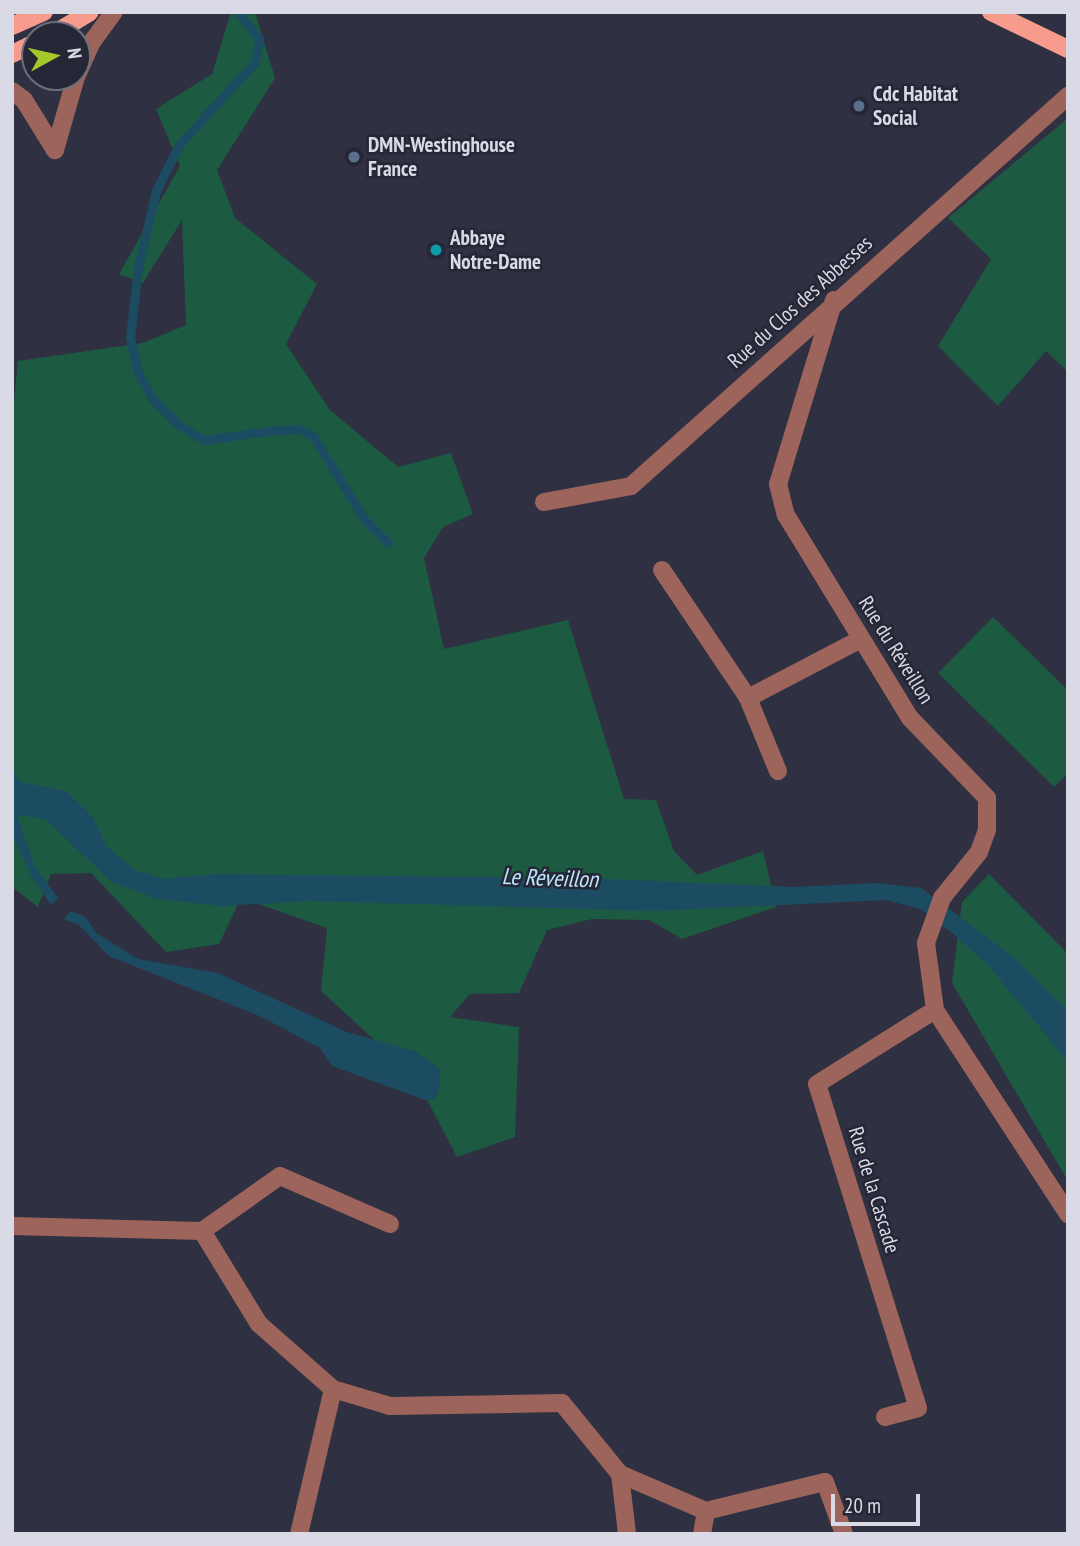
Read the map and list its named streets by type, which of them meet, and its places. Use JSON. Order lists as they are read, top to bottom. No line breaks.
{"streets":{"street":["Rue du Clos des Abbesses","Rue du Réveillon","Rue de la Cascade"]},"crossings":[["Rue du Clos des Abbesses","Rue du Réveillon"],["Rue du Réveillon","Rue de la Cascade"]],"water":["Le Réveillon"],"places":["Cdc Habitat Social","DMN-Westinghouse France","Abbaye Notre-Dame"],"scale_bar":"20 m","north":"right"}
